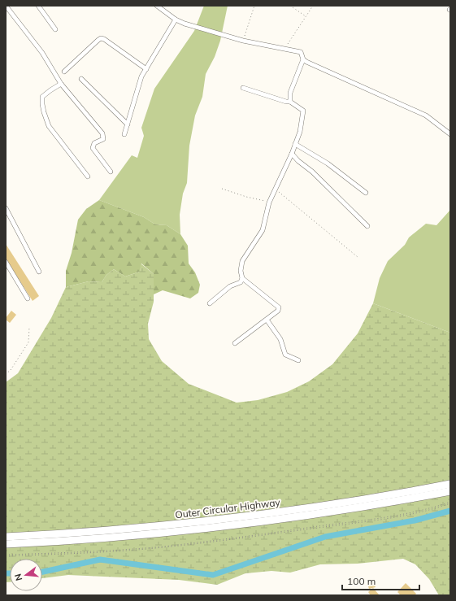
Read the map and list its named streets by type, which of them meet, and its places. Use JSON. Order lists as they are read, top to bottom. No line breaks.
{"streets":{"highway":["Outer Circular Highway"]},"scale_bar":"100 m","north":"left"}
